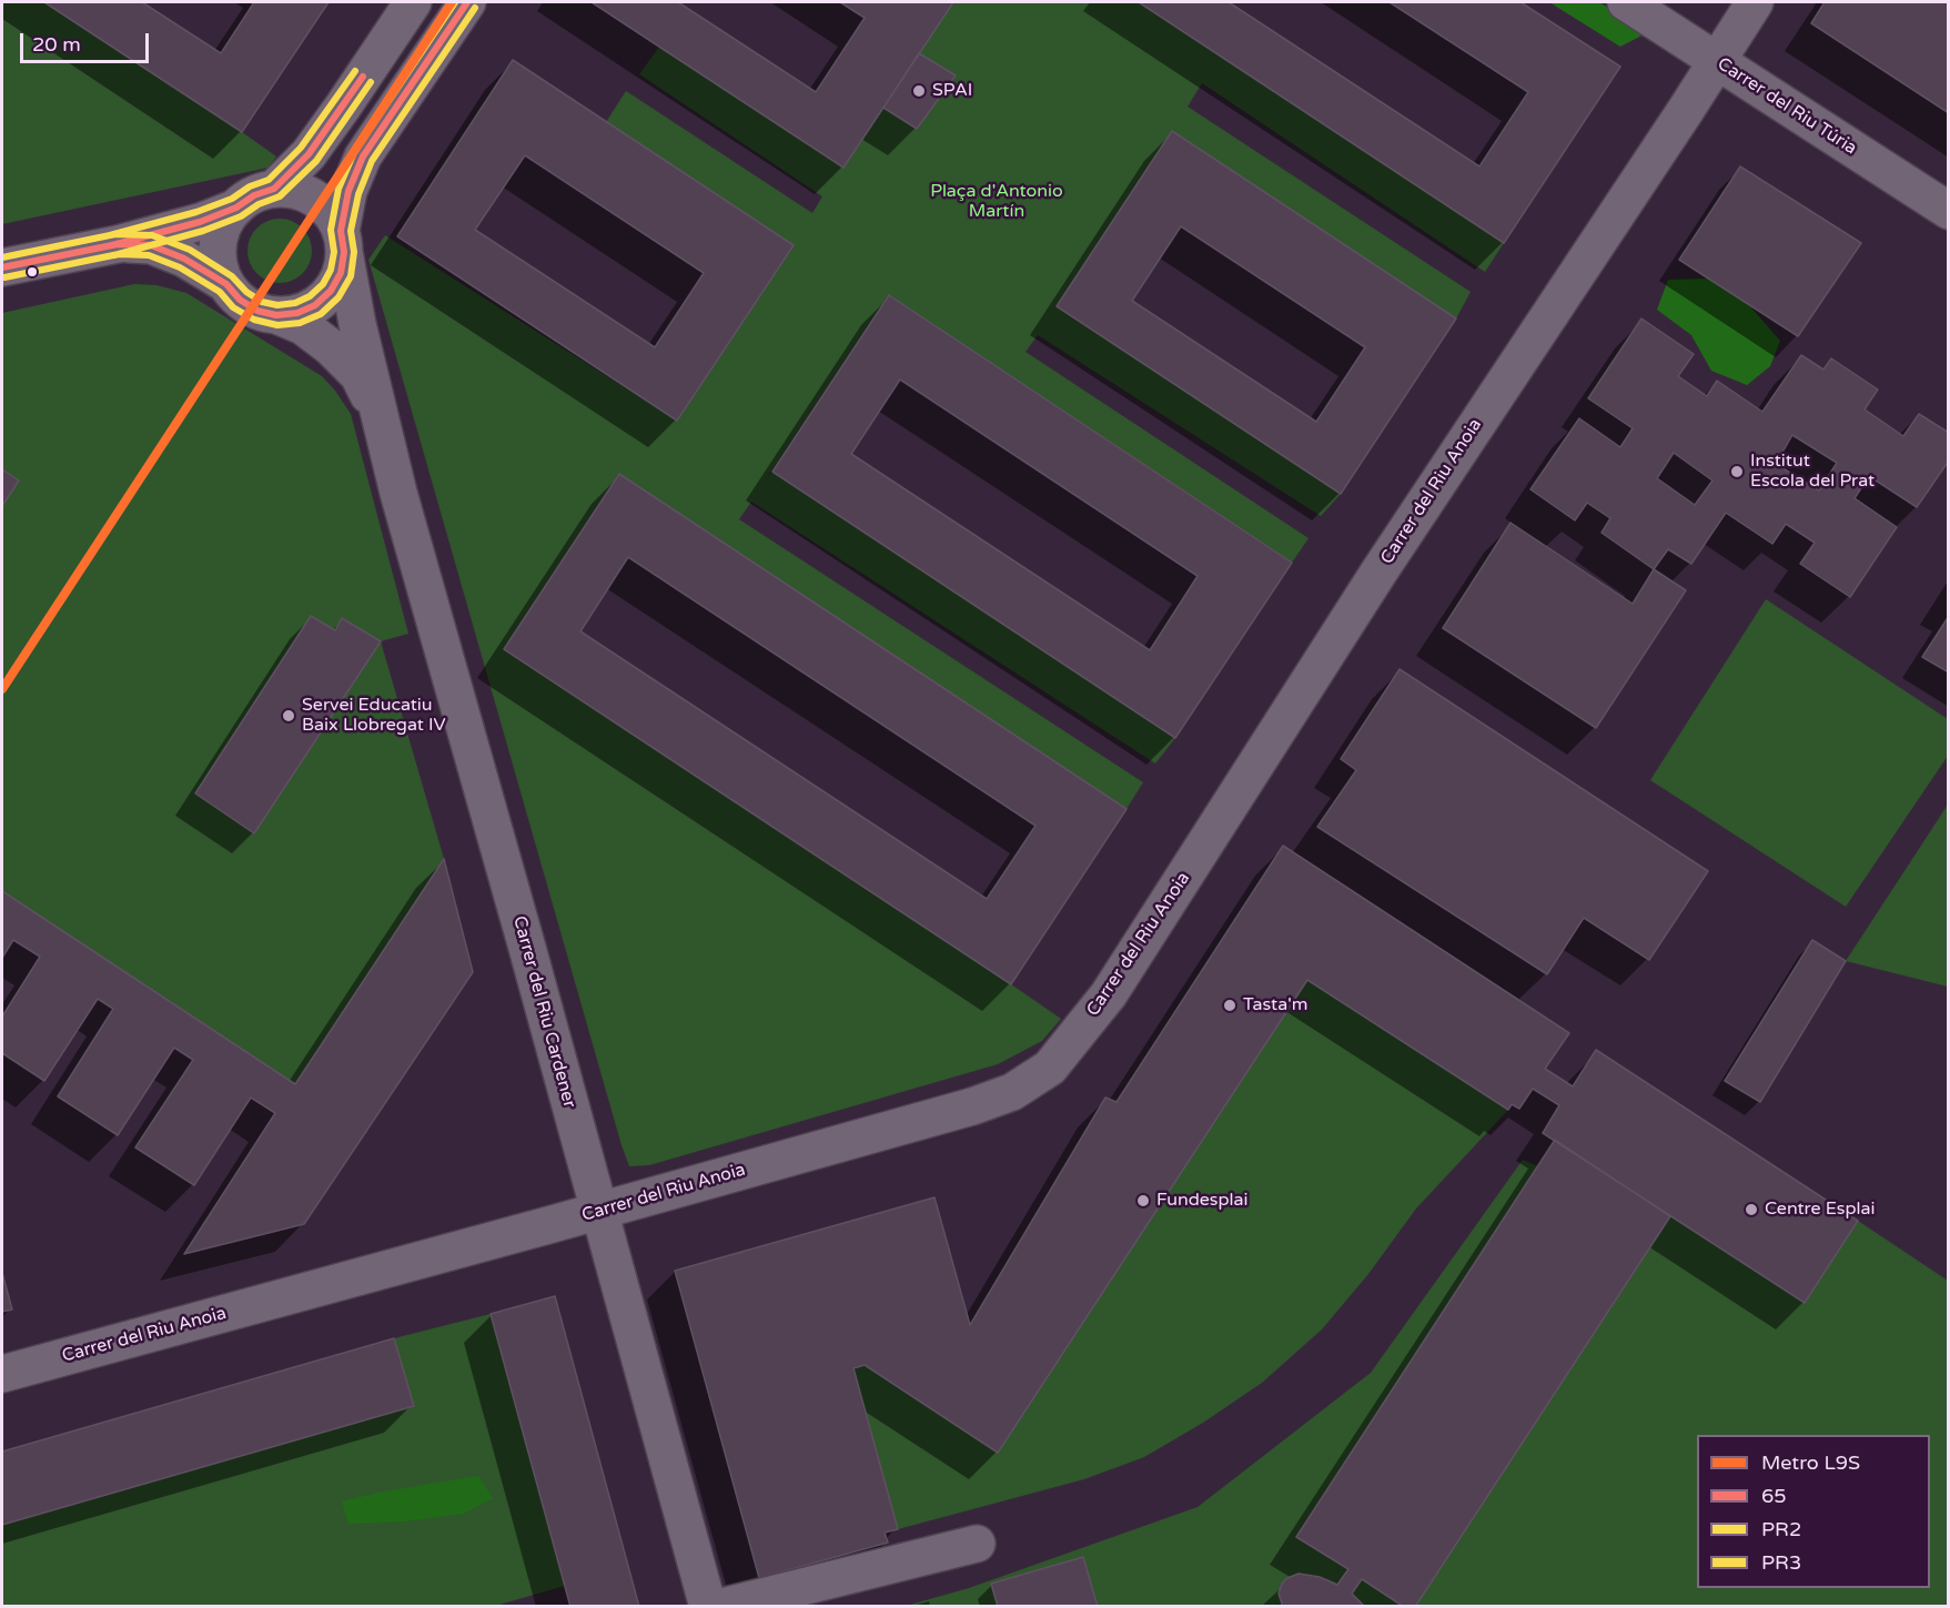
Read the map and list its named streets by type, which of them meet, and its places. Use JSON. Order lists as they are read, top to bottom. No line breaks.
{"streets":{"street":["Carrer del Riu Túria","Carrer del Riu Anoia","Carrer del Riu Cardener"]},"crossings":[["Carrer del Riu Túria","Carrer del Riu Anoia"],["Carrer del Riu Anoia","Carrer del Riu Cardener"]],"parks":["Plaça d'Antonio Martín"],"places":["SPAI","Institut Escola del Prat","Servei Educatiu Baix Llobregat IV","Tasta'm","Fundesplai","Centre Esplai"],"lines":["metro line L9S","transit line 65","transit line PR3","transit line PR2"],"legend":["Metro L9S","65","PR2","PR3"],"scale_bar":"20 m"}
